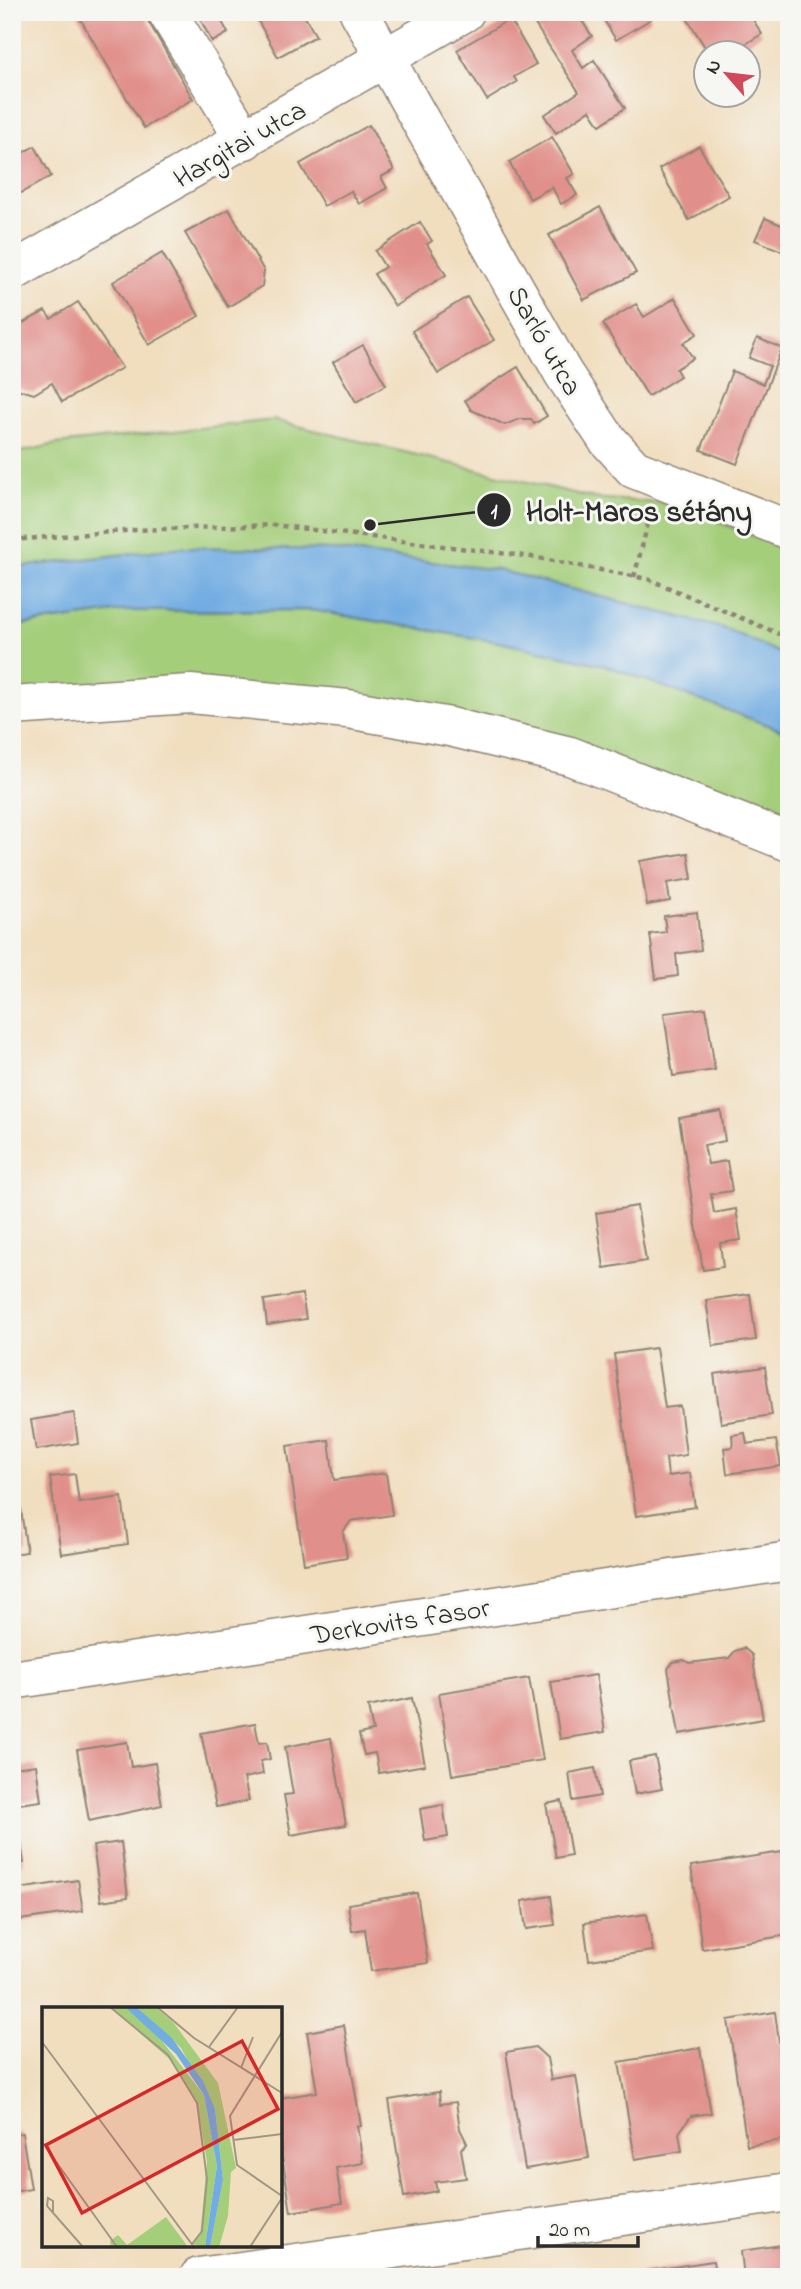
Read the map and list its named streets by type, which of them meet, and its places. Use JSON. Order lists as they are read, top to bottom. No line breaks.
{"streets":{"street":["Hargitai utca","Sarló utca","Derkovits fasor"]},"crossings":[["Hargitai utca","Sarló utca"]],"places":["Holt-Maros sétány"],"scale_bar":"20 m","north":"top left"}
